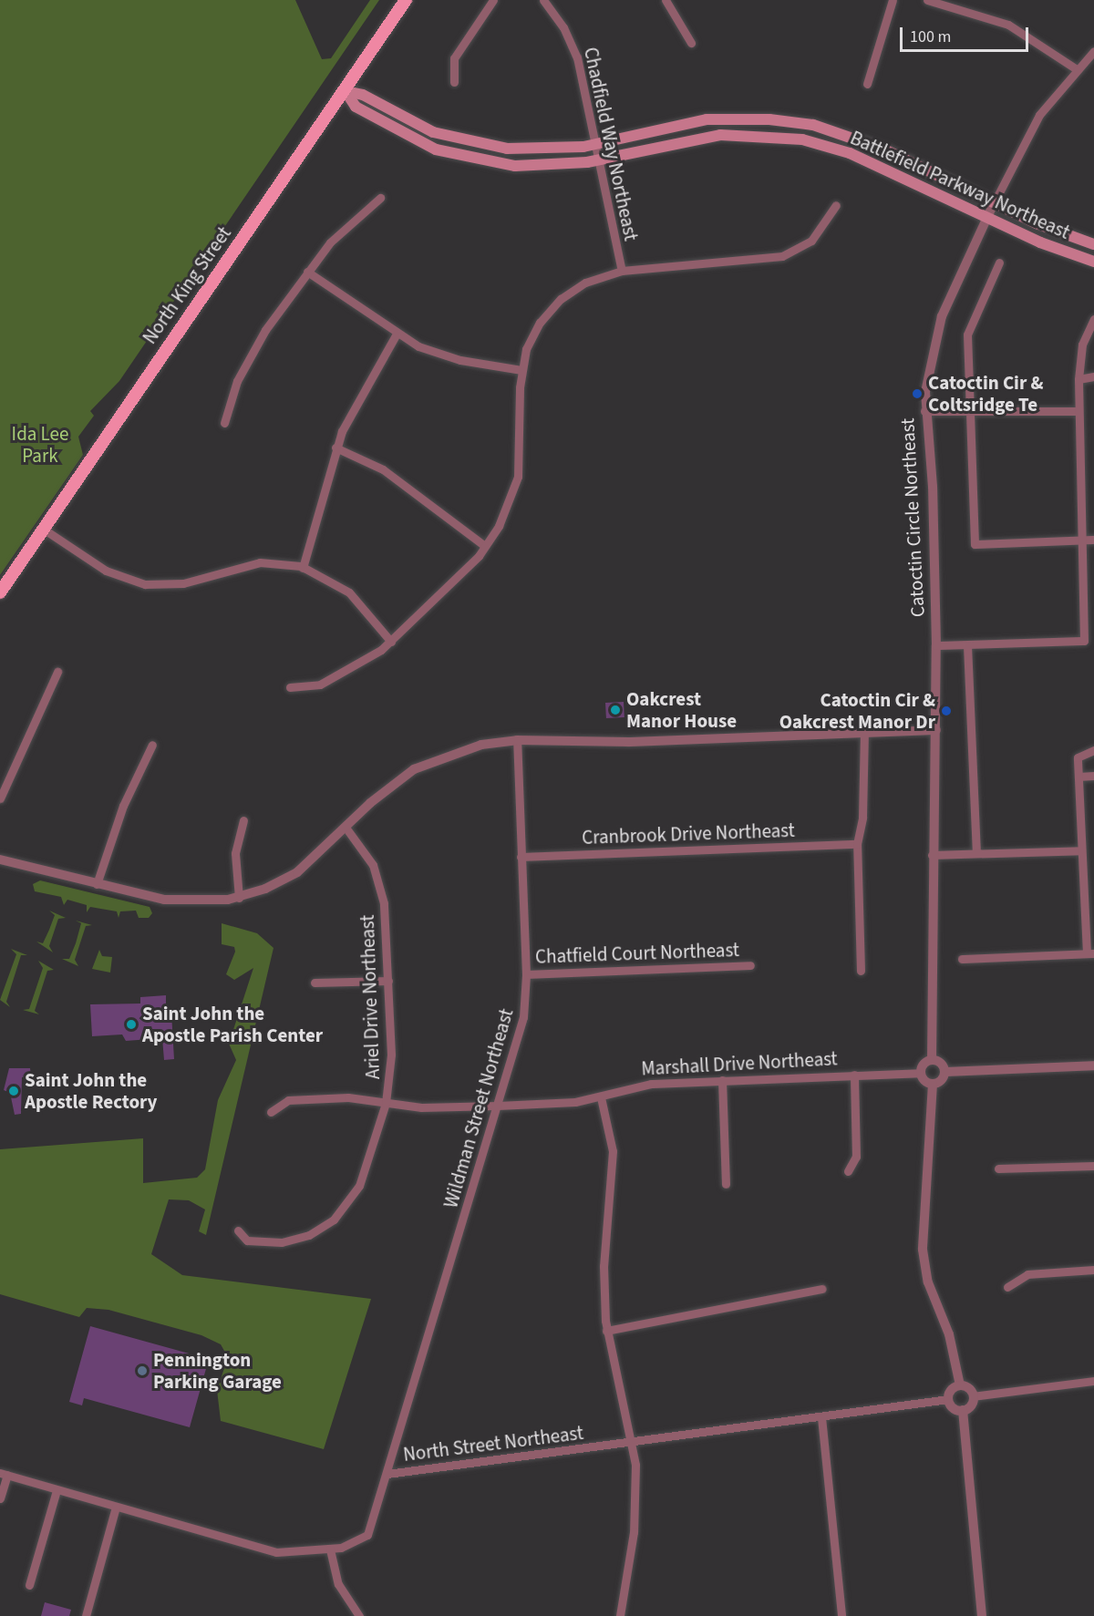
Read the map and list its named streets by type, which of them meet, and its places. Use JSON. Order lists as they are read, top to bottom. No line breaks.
{"streets":{"main road":["Battlefield Parkway Northeast","North King Street"],"street":["Chadfield Way Northeast","Catoctin Circle Northeast","Cranbrook Drive Northeast","Chatfield Court Northeast","Ariel Drive Northeast","Marshall Drive Northeast","Wildman Street Northeast","North Street Northeast"]},"crossings":[["Chadfield Way Northeast","Battlefield Parkway Northeast"],["Battlefield Parkway Northeast","North King Street"],["Battlefield Parkway Northeast","Catoctin Circle Northeast"],["Catoctin Circle Northeast","Marshall Drive Northeast"],["Cranbrook Drive Northeast","Wildman Street Northeast"],["Chatfield Court Northeast","Wildman Street Northeast"],["Ariel Drive Northeast","Marshall Drive Northeast"],["Marshall Drive Northeast","Wildman Street Northeast"],["Wildman Street Northeast","North Street Northeast"]],"parks":["Ida Lee Park"],"places":["Catoctin Cir & Coltsridge Te","Oakcrest Manor House","Catoctin Cir & Oakcrest Manor Dr","Saint John the Apostle Parish Center","Saint John the Apostle Rectory","Pennington Parking Garage"],"scale_bar":"100 m"}
